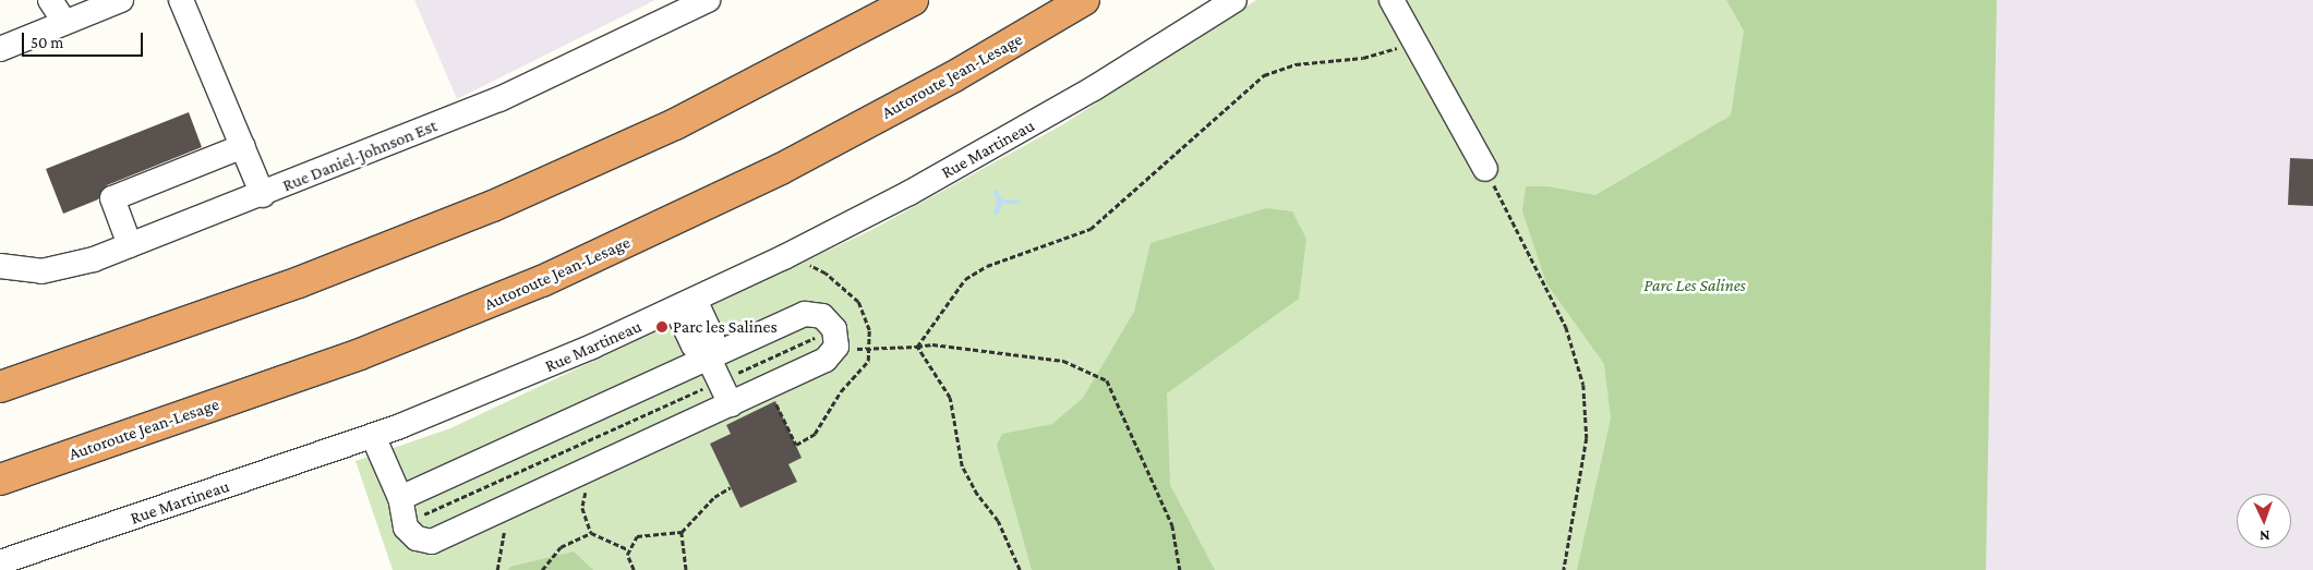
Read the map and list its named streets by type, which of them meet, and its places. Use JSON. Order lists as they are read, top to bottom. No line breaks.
{"streets":{"highway":["Autoroute Jean-Lesage"],"street":["Rue Martineau","Rue Daniel-Johnson Est"]},"parks":["Parc Les Salines"],"places":["Parc les Salines"],"scale_bar":"50 m","north":"bottom"}
